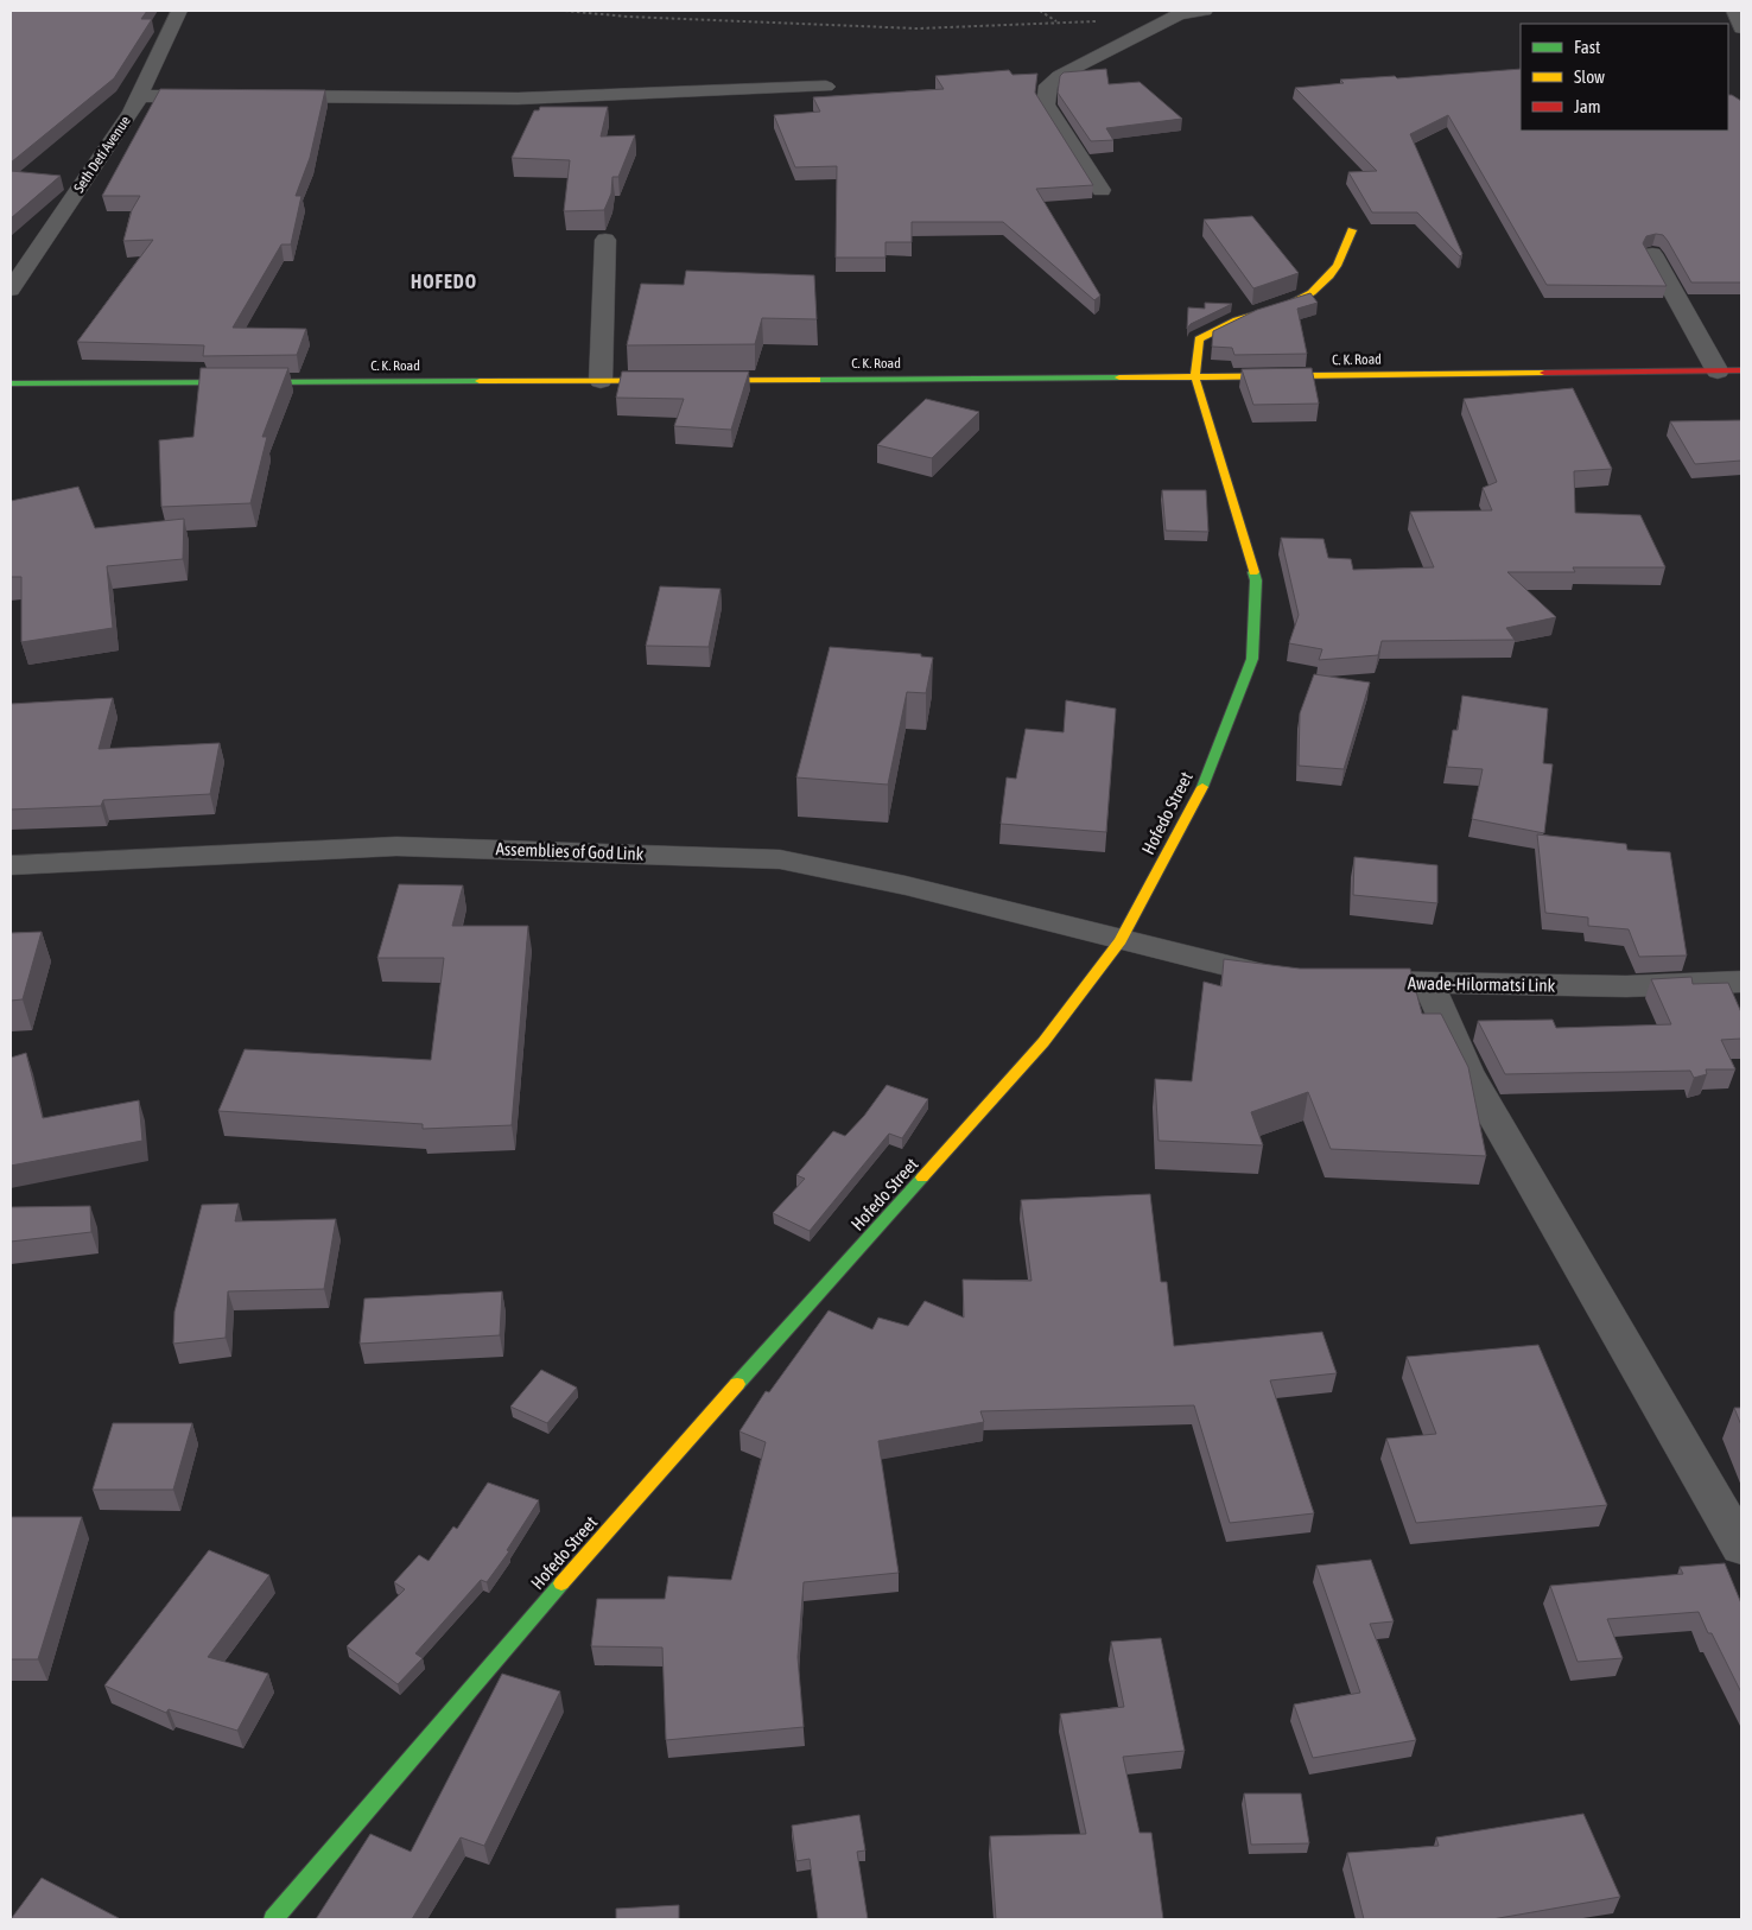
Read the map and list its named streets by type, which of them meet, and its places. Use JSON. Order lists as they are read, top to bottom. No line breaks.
{"streets":{"street":["Seth Deti Avenue","C. K. Road","Hofedo Street","Assemblies of God Link","Awade-Hilormatsi Link"]},"crossings":[["C. K. Road","Hofedo Street"],["Hofedo Street","Assemblies of God Link"]],"districts":["HOFEDO"],"legend":["Fast","Slow","Jam"]}
